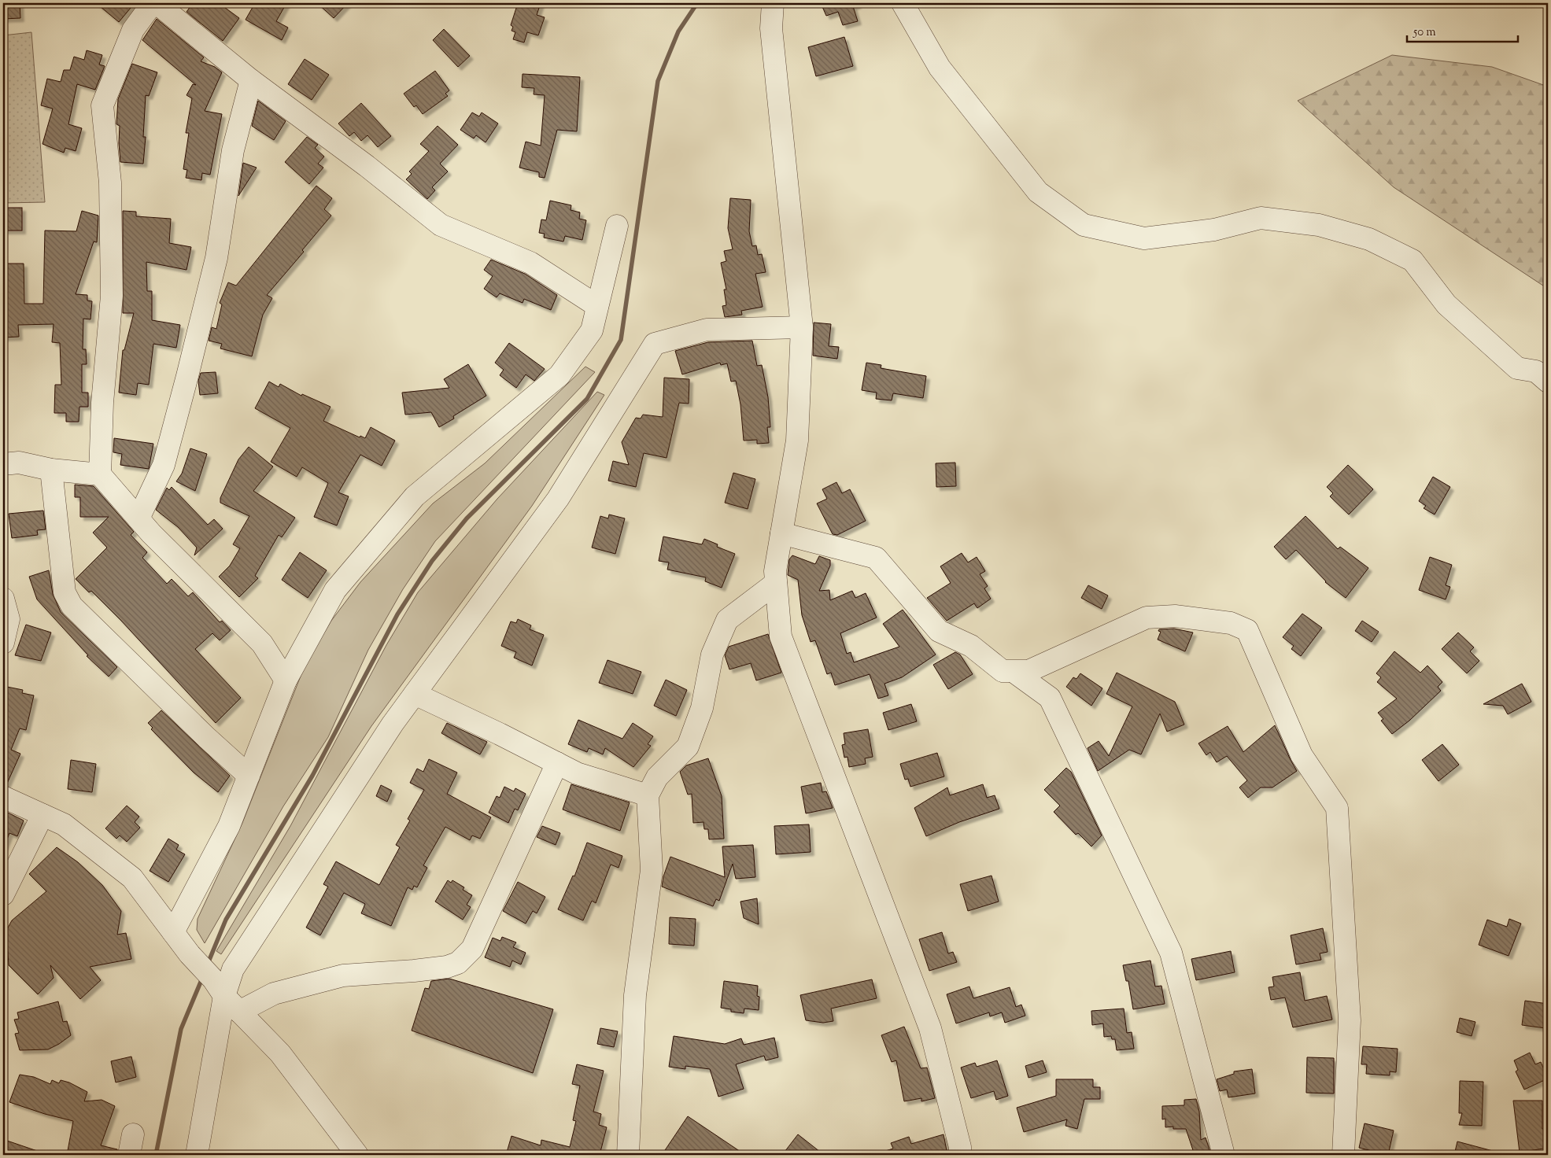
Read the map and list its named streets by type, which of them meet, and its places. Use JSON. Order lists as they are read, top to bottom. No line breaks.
{"scale_bar":"50 m"}
